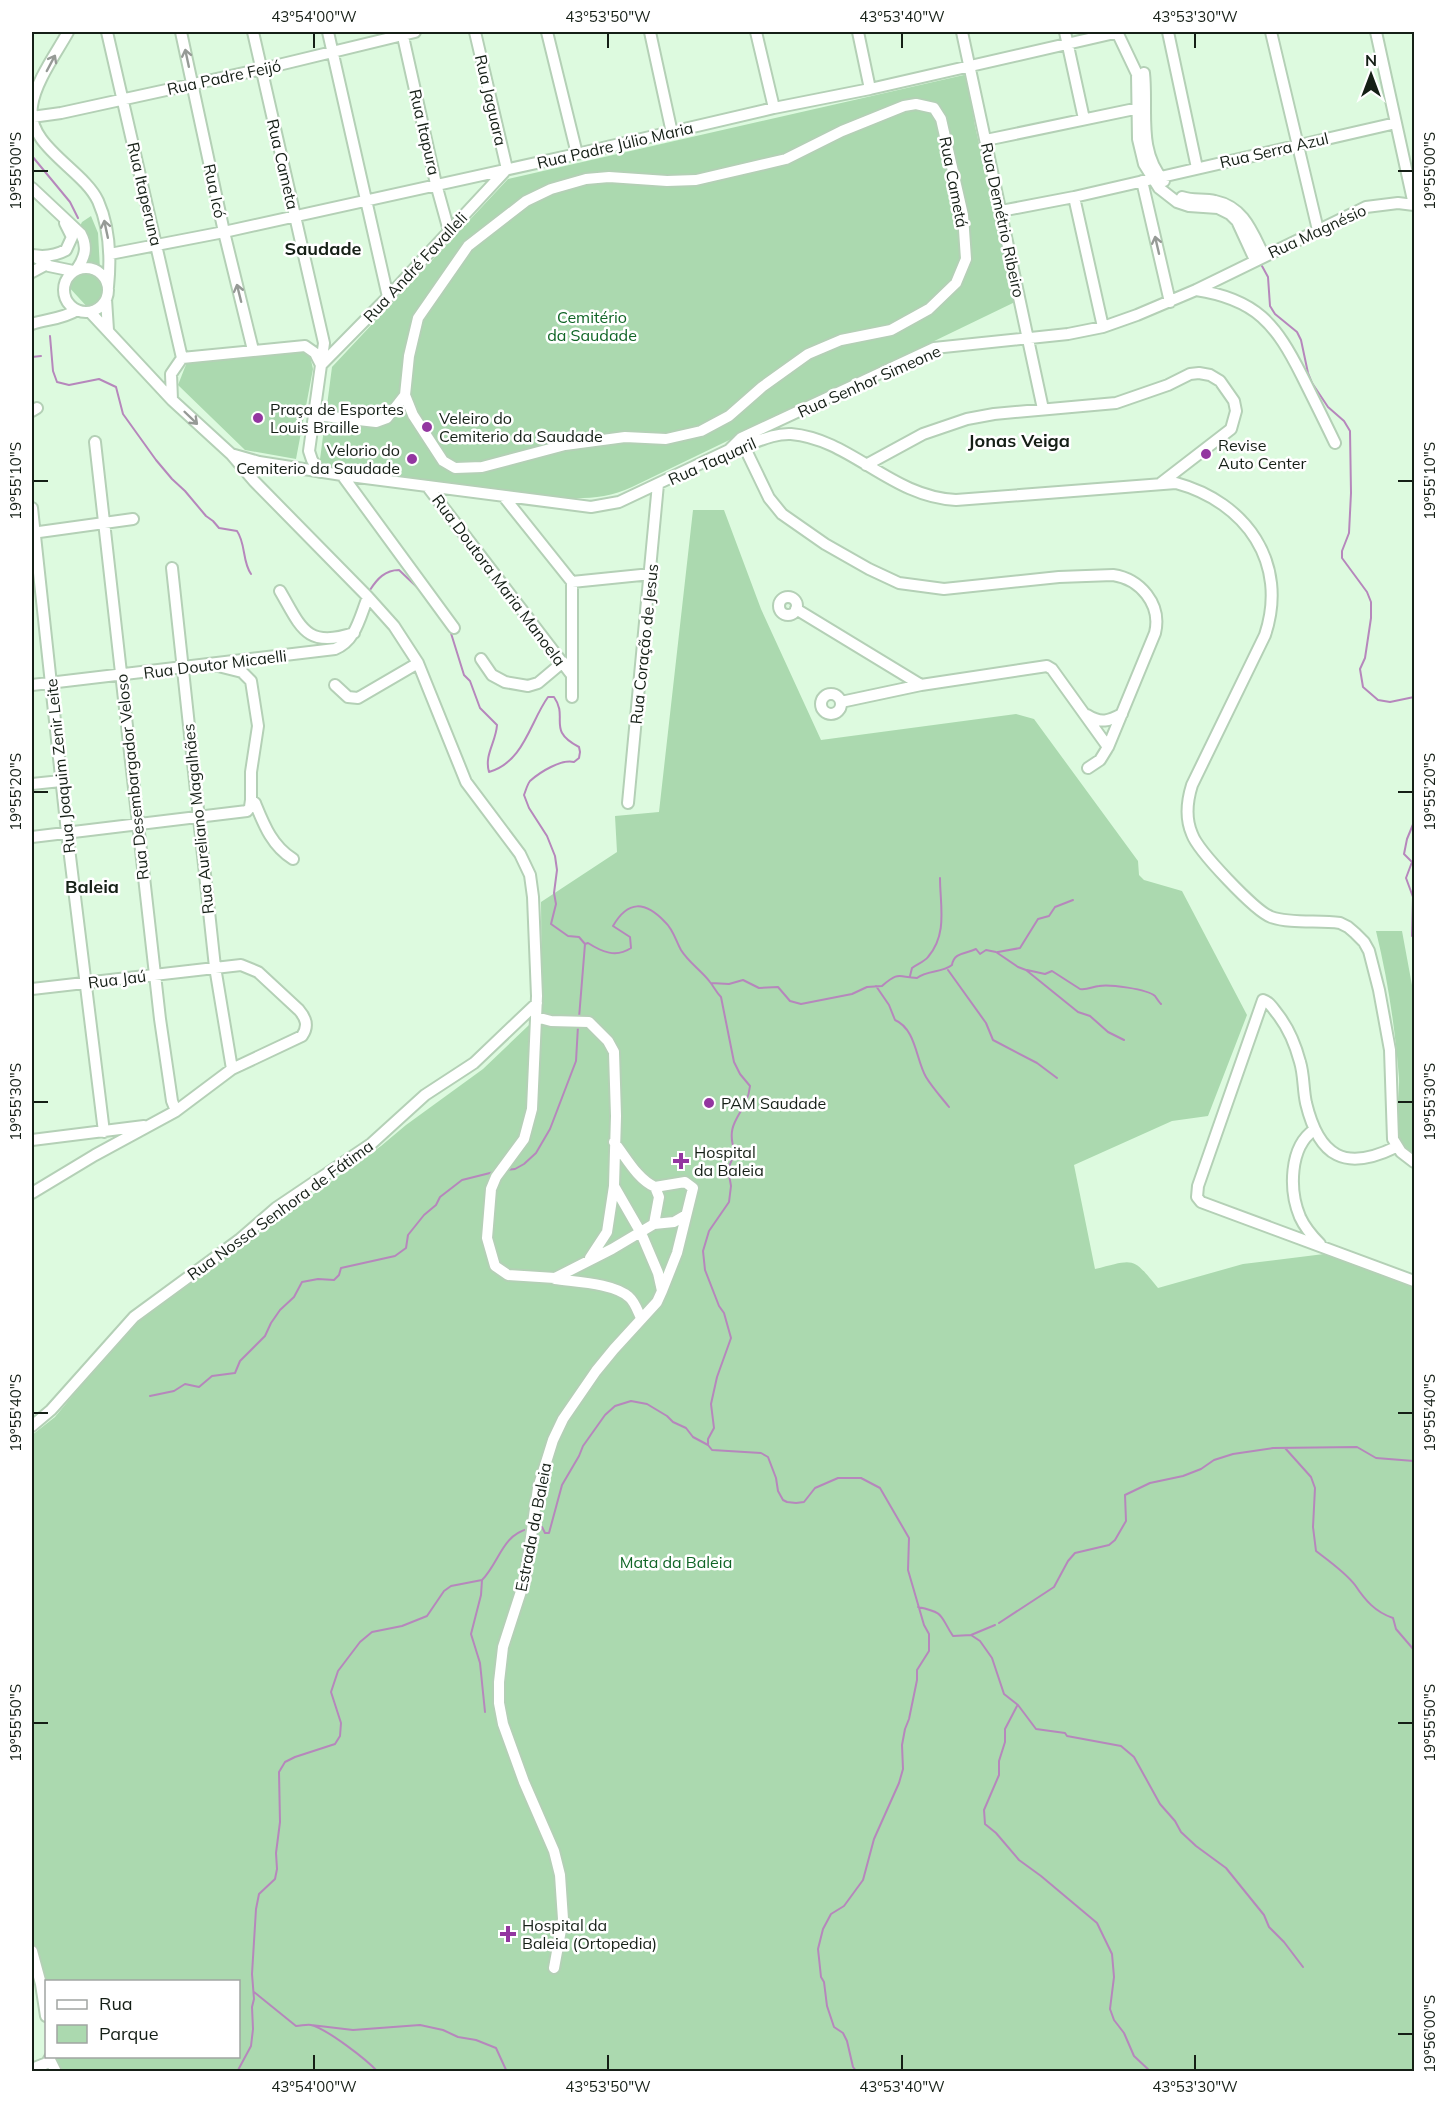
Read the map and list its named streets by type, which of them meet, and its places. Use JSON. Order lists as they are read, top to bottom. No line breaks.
{"streets":{"street":["Rua Padre Feijó","Rua Jaguara","Rua Itapura","Rua Padre Júlio Maria","Rua Serra Azul","Rua Cameta","Rua Cametá","Rua Icó","Rua Itaperuna","Rua Demétrio Ribeiro","Rua Magnésio","Rua André Favalleli","Rua Senhor Simeone","Rua Taquaril","Rua Doutora Maria Manoela","Rua Coração de Jesus","Rua Doutor Micaelli","Rua Joaquim Zenir Leite","Rua Desembargador Veloso","Rua Aureliano Magalhães","Rua Jaú","Rua Nossa Senhora de Fátima","Estrada da Baleia"]},"crossings":[["Rua Padre Feijó","Rua Itapura"],["Rua Padre Feijó","Rua Cameta"],["Rua Padre Feijó","Rua Icó"],["Rua Padre Feijó","Rua Itaperuna"],["Rua Jaguara","Rua Padre Júlio Maria"],["Rua Jaguara","Rua André Favalleli"],["Rua Itapura","Rua Padre Júlio Maria"],["Rua Itapura","Rua André Favalleli"],["Rua Padre Júlio Maria","Rua Cameta"],["Rua Padre Júlio Maria","Rua Icó"],["Rua Padre Júlio Maria","Rua Itaperuna"],["Rua Padre Júlio Maria","Rua Demétrio Ribeiro"],["Rua Padre Júlio Maria","Rua André Favalleli"],["Rua Serra Azul","Rua Demétrio Ribeiro"],["Rua Cameta","Rua André Favalleli"],["Rua Demétrio Ribeiro","Rua Senhor Simeone"],["Rua Magnésio","Rua Senhor Simeone"],["Rua Senhor Simeone","Rua Taquaril"],["Rua Taquaril","Rua Doutora Maria Manoela"],["Rua Taquaril","Rua Coração de Jesus"],["Rua Doutor Micaelli","Rua Joaquim Zenir Leite"],["Rua Doutor Micaelli","Rua Desembargador Veloso"],["Rua Doutor Micaelli","Rua Aureliano Magalhães"],["Rua Joaquim Zenir Leite","Rua Jaú"],["Rua Desembargador Veloso","Rua Jaú"],["Rua Aureliano Magalhães","Rua Jaú"]],"one_way":["Rua Icó"],"districts":["Saudade","Jonas Veiga","Baleia"],"parks":["Cemitério da Saudade","Mata da Baleia"],"places":{"other":["Praça de Esportes Louis Braille","Veleiro do Cemiterio da Saudade","Revise Auto Center","Velorio do Cemiterio da Saudade","PAM Saudade"],"health":["Hospital da Baleia","Hospital da Baleia (Ortopedia)"]},"legend":["Rua","Parque"],"north":"top","coordinates":["43°54'00\"W","43°53'50\"W","43°53'40\"W","43°53'30\"W","19°55'00\"S","19°55'10\"S","19°55'20\"S","19°55'30\"S","19°55'40\"S","19°55'50\"S","19°56'00\"S"]}
